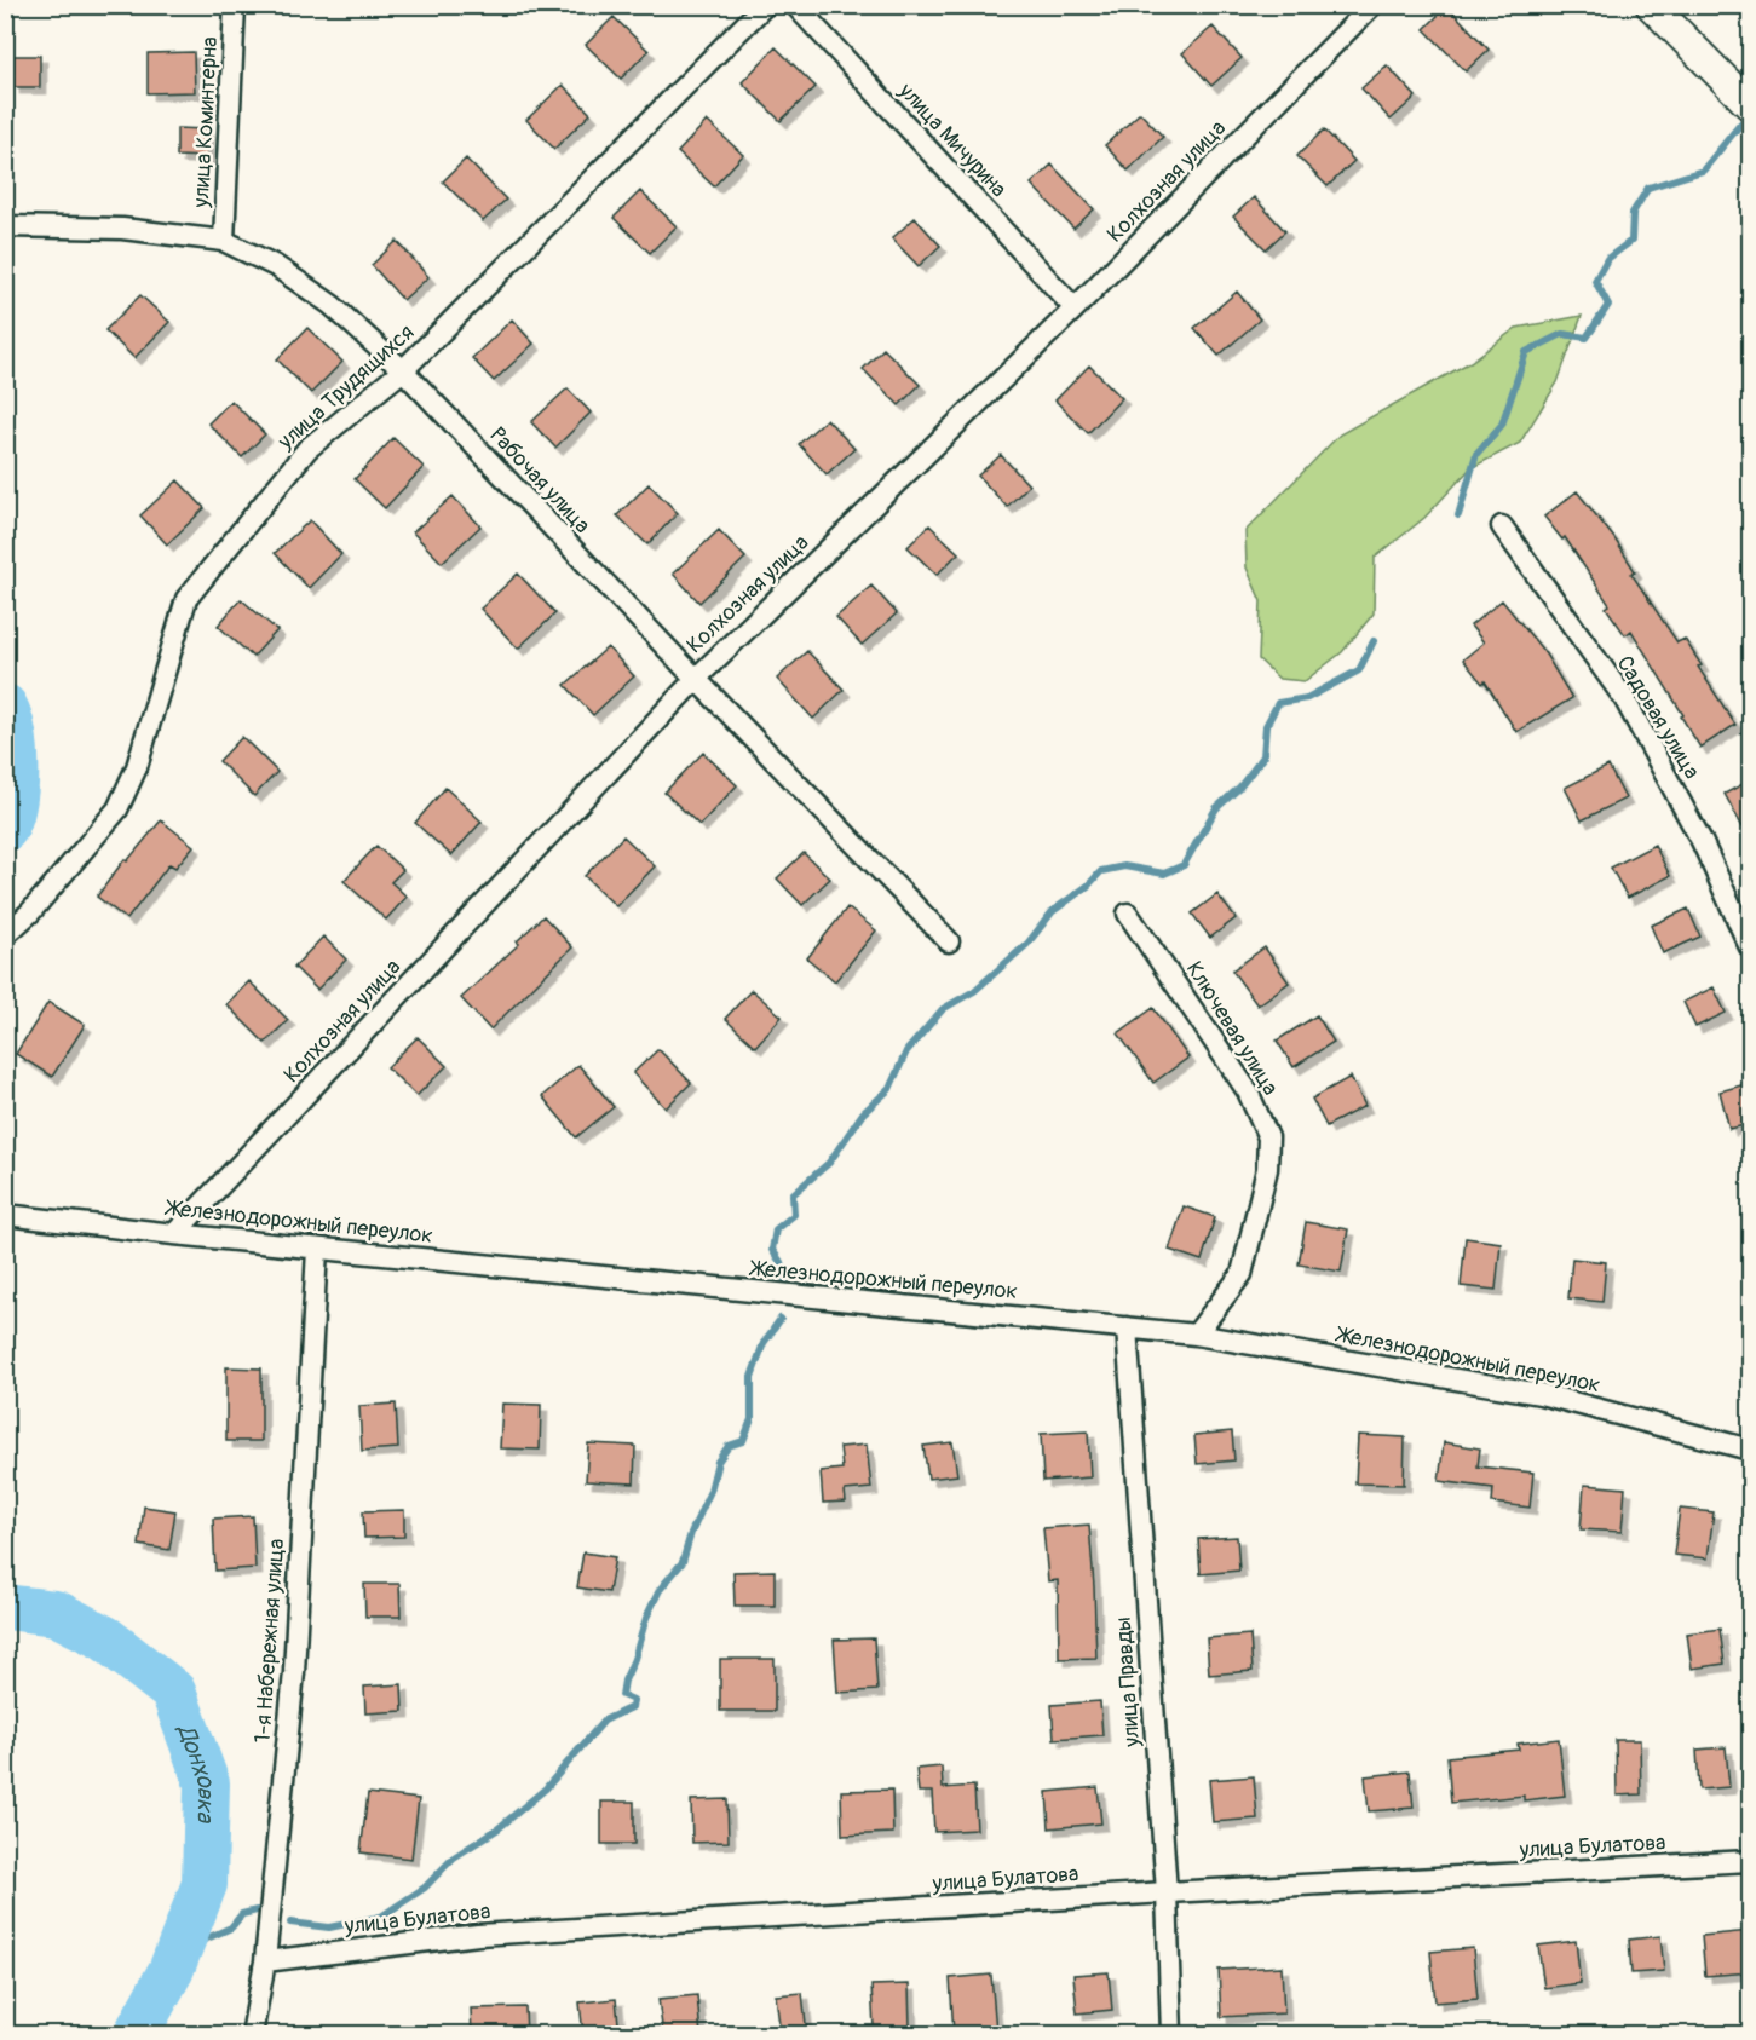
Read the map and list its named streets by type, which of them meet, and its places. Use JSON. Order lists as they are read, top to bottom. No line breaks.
{"streets":{"street":["улица Коминтерна","улица Мичурина","Колхозная улица","улица Трудящихся","Рабочая улица","Садовая улица","Ключевая улица","Железнодорожный переулок","1-я Набережная улица","улица Правды","улица Булатова"]},"crossings":[["улица Коминтерна","Рабочая улица"],["улица Мичурина","Колхозная улица"],["Колхозная улица","Рабочая улица"],["Колхозная улица","Железнодорожный переулок"],["улица Трудящихся","Рабочая улица"],["Ключевая улица","Железнодорожный переулок"],["Железнодорожный переулок","1-я Набережная улица"],["Железнодорожный переулок","улица Правды"],["1-я Набережная улица","улица Булатова"],["улица Правды","улица Булатова"]],"water":["Донховка"]}
